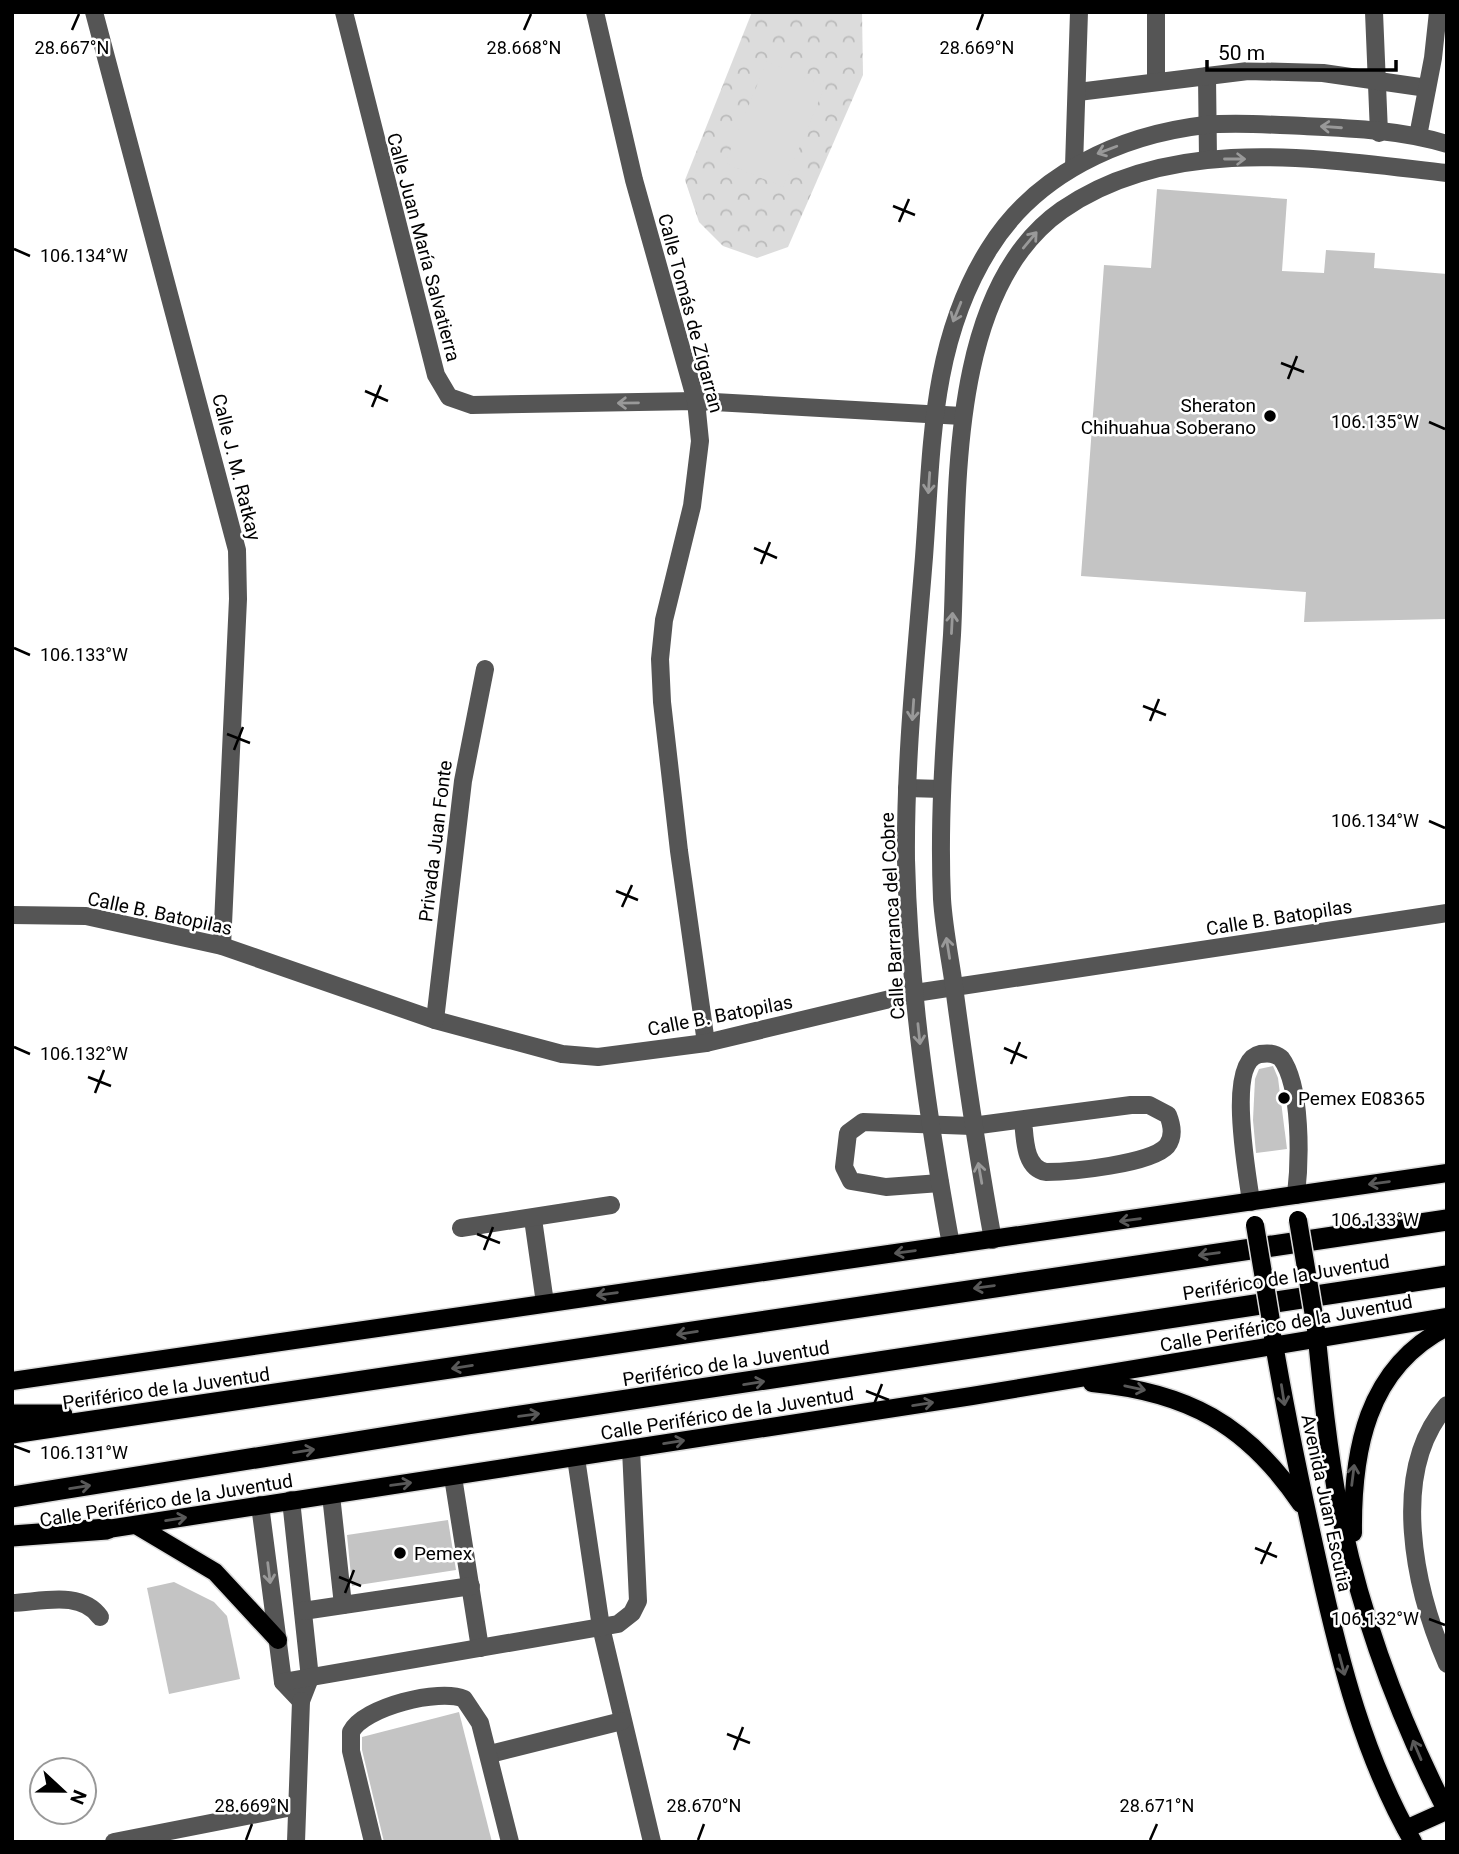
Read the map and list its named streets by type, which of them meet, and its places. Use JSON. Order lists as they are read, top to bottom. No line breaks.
{"streets":{"highway":["Periférico de la Juventud"],"main road":["Calle Periférico de la Juventud","Avenida Juan Escutia"],"street":["Calle Juan María Salvatierra","Calle Tomás de Zigarran","Calle J. M. Ratkay","Privada Juan Fonte","Calle B. Batopilas","Calle Barranca del Cobre"]},"crossings":[["Calle Juan María Salvatierra","Calle Tomás de Zigarran"],["Calle Juan María Salvatierra","Calle Barranca del Cobre"],["Calle Tomás de Zigarran","Calle B. Batopilas"],["Calle J. M. Ratkay","Calle B. Batopilas"],["Privada Juan Fonte","Calle B. Batopilas"],["Calle B. Batopilas","Calle Barranca del Cobre"],["Calle Periférico de la Juventud","Avenida Juan Escutia"]],"one_way":["Calle Juan María Salvatierra"],"places":["Sheraton Chihuahua Soberano","Pemex E08365","Pemex"],"scale_bar":"50 m","north":"right","coordinates":["28.667°N","28.668°N","28.669°N","106.134°W","106.135°W","106.133°W","106.132°W","106.131°W","28.670°N","28.671°N"]}
